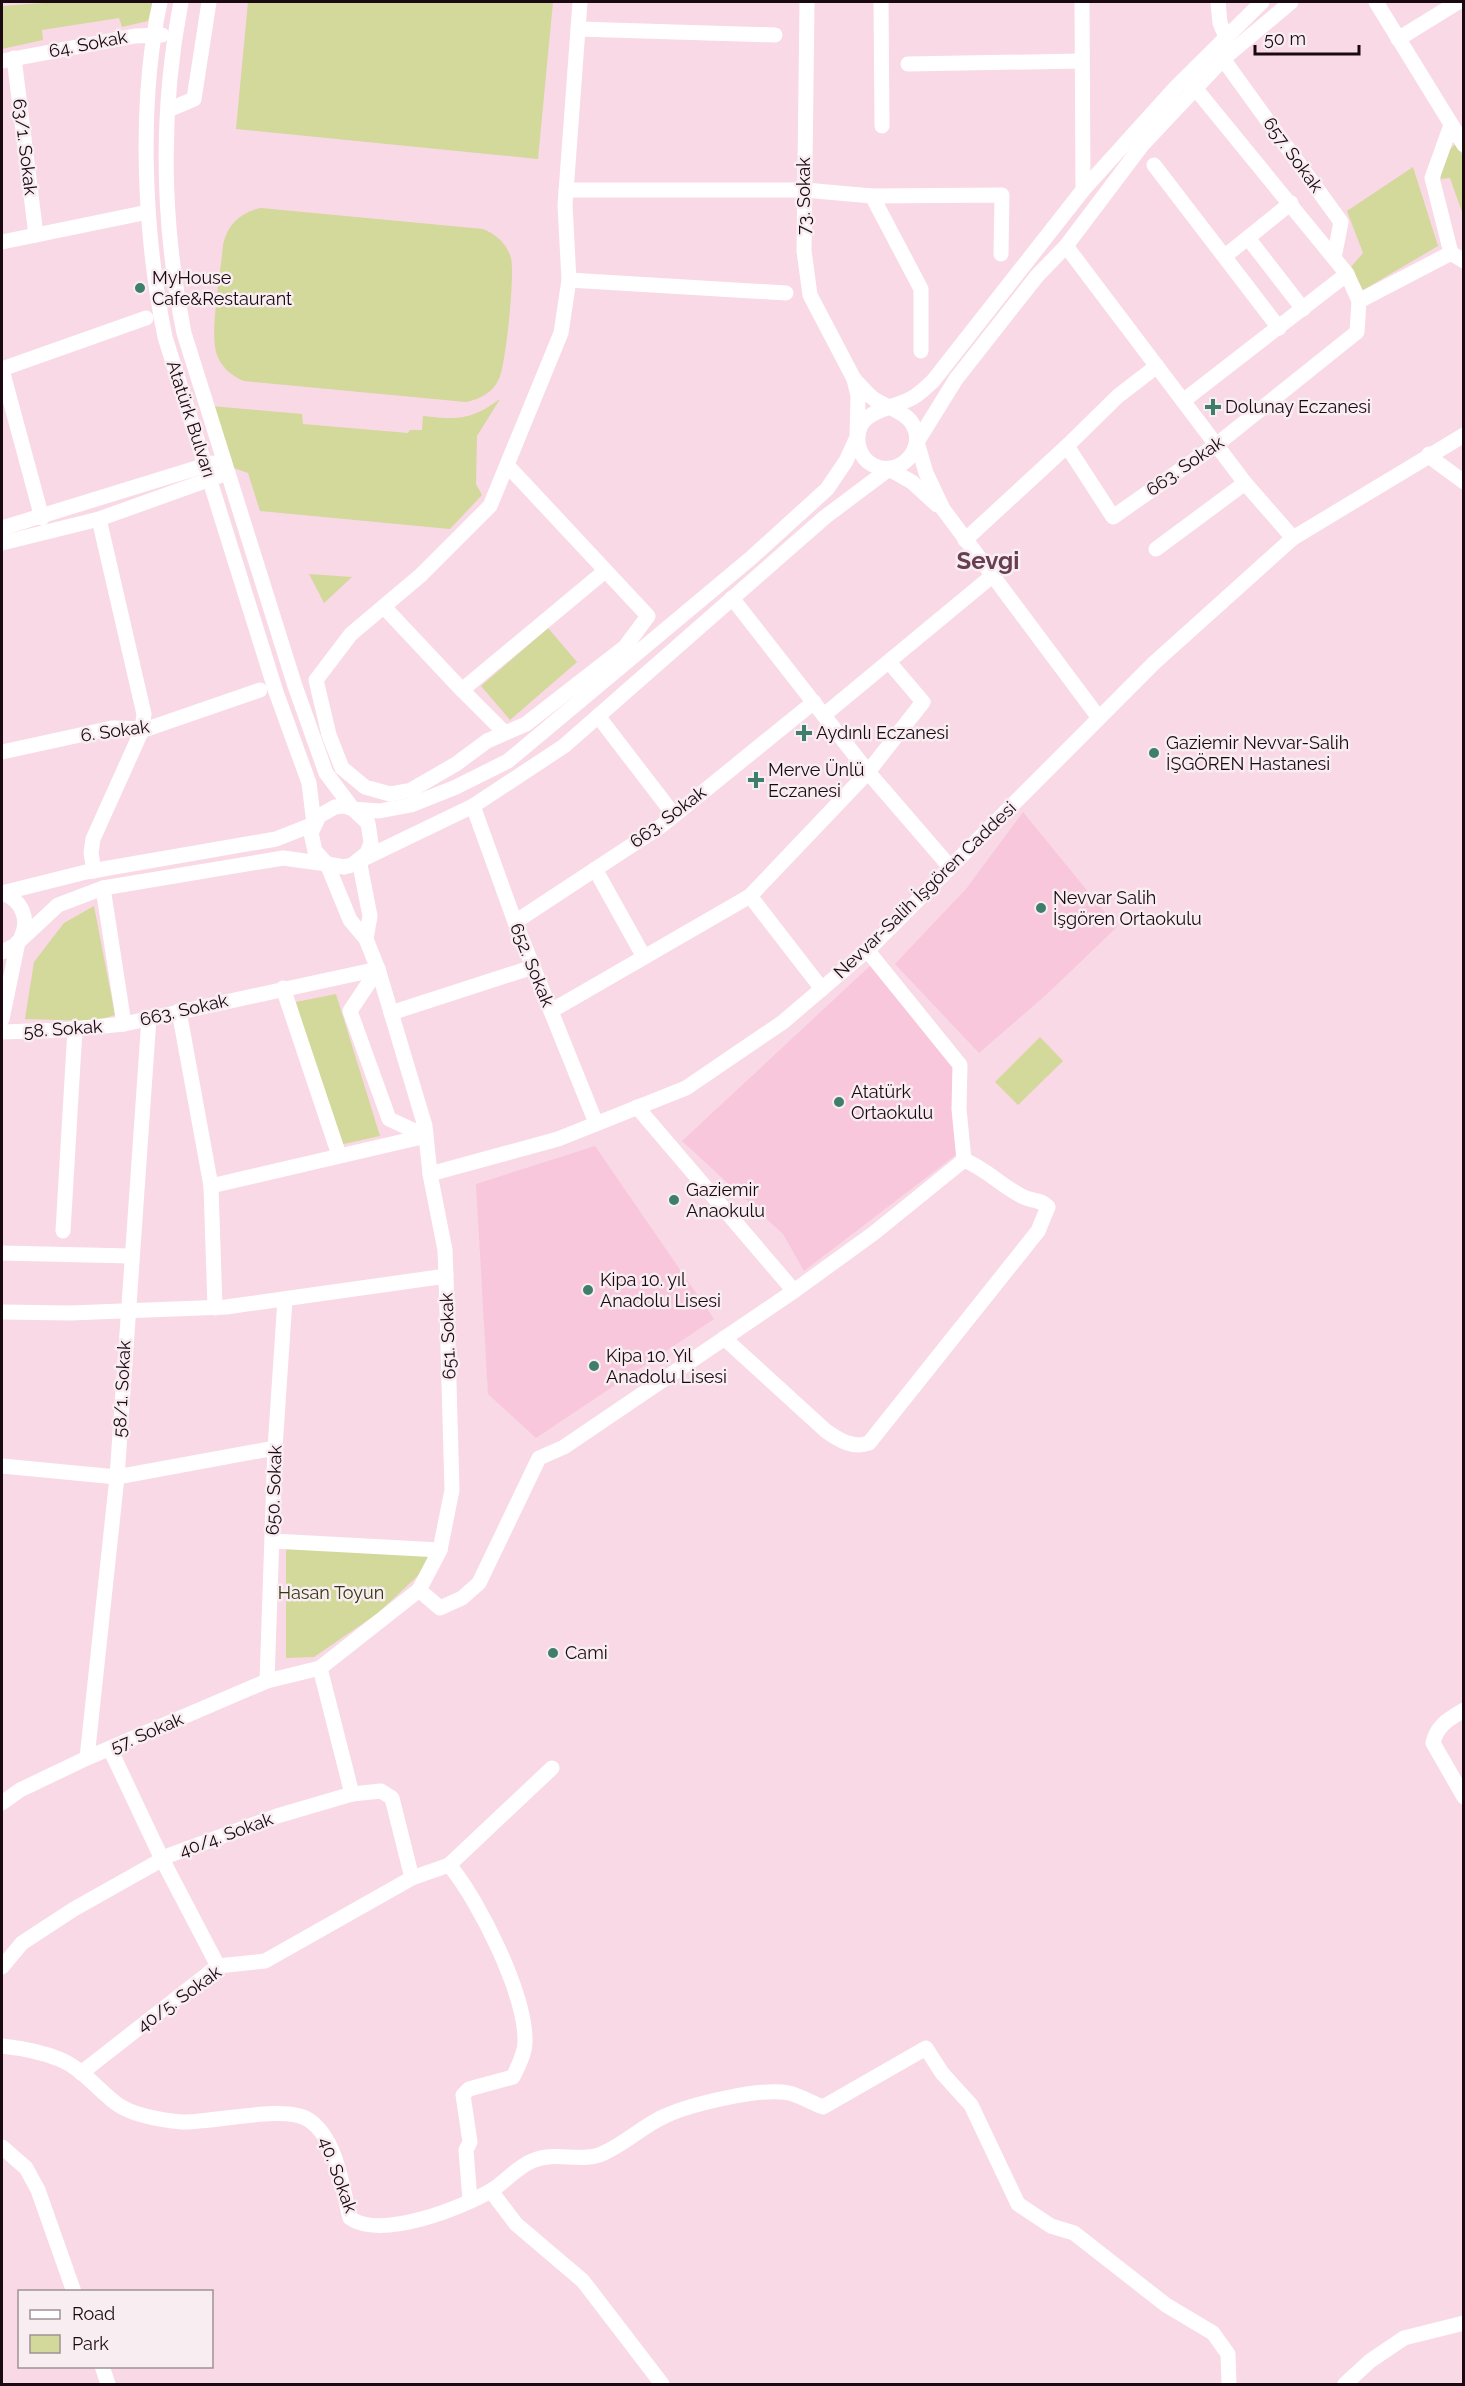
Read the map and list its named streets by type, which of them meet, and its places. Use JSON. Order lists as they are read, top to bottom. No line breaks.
{"streets":{"street":["64. Sokak","63/1. Sokak","657. Sokak","73. Sokak","Atatürk Bulvarı","663. Sokak","6. Sokak","Nevvar-Salih İşgören Caddesi","652. Sokak","58. Sokak","651. Sokak","58/1. Sokak","650. Sokak","57. Sokak","40/4. Sokak","40/5. Sokak","40. Sokak"]},"crossings":[["64. Sokak","63/1. Sokak"],["64. Sokak","Atatürk Bulvarı"],["Atatürk Bulvarı","651. Sokak"],["663. Sokak","652. Sokak"],["663. Sokak","58. Sokak"],["663. Sokak","651. Sokak"],["663. Sokak","58/1. Sokak"],["Nevvar-Salih İşgören Caddesi","652. Sokak"],["Nevvar-Salih İşgören Caddesi","651. Sokak"],["651. Sokak","57. Sokak"],["58/1. Sokak","57. Sokak"],["650. Sokak","57. Sokak"],["40/5. Sokak","40. Sokak"]],"districts":["Sevgi"],"parks":["Hasan Toyun"],"places":{"other":["MyHouse Cafe&Restaurant","Gaziemir Nevvar-Salih İŞGÖREN Hastanesi","Nevvar Salih İşgören Ortaokulu","Atatürk Ortaokulu","Gaziemir Anaokulu","Kipa 10. yıl Anadolu Lisesi","Kipa 10. Yıl Anadolu Lisesi","Cami"],"health":["Dolunay Eczanesi","Aydınlı Eczanesi","Merve Ünlü Eczanesi"]},"legend":["Road","Park"],"scale_bar":"50 m"}
